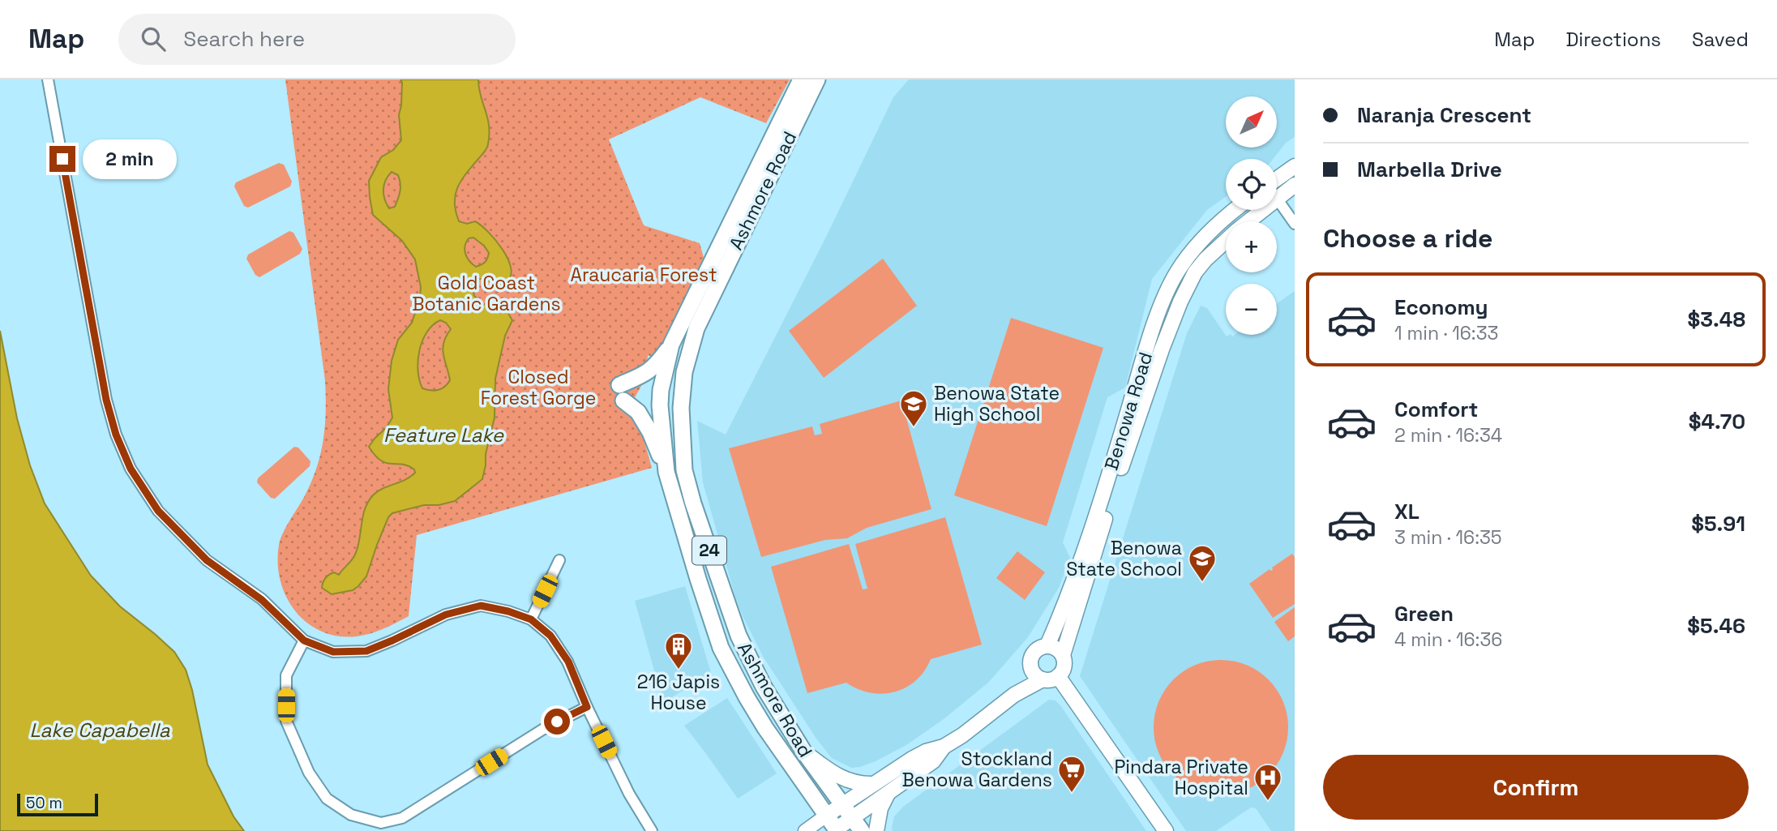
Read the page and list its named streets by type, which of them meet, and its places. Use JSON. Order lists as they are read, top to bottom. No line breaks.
{"streets":{"main road":["Ashmore Road","Benowa Road","24"]},"water":["Feature Lake","Lake Capabella"],"parks":["Araucaria Forest","Gold Coast Botanic Gardens","Closed Forest Gorge"],"places":{"school or university":["Benowa State High School","Benowa State School"],"building":["216 Japis House"],"supermarket":["Stockland Benowa Gardens"],"hospital":["Pindara Private Hospital"]},"scale_bar":"50 m","north":"top right","page":{"header":"Map","search":"Search here","nav":["Map","Directions","Saved"],"banner":["Naranja Crescent","Marbella Drive"],"map_buttons":["+","−"],"bubble":"2 min","heading":"Choose a ride","list":[{"name":"Economy","note":"1 min · 16:33","value":"$3.48"},{"name":"Comfort","note":"2 min · 16:34","value":"$4.70"},{"name":"XL","note":"3 min · 16:35","value":"$5.91"},{"name":"Green","note":"4 min · 16:36","value":"$5.46"}],"buttons":"Confirm","scale":"50 m"}}
